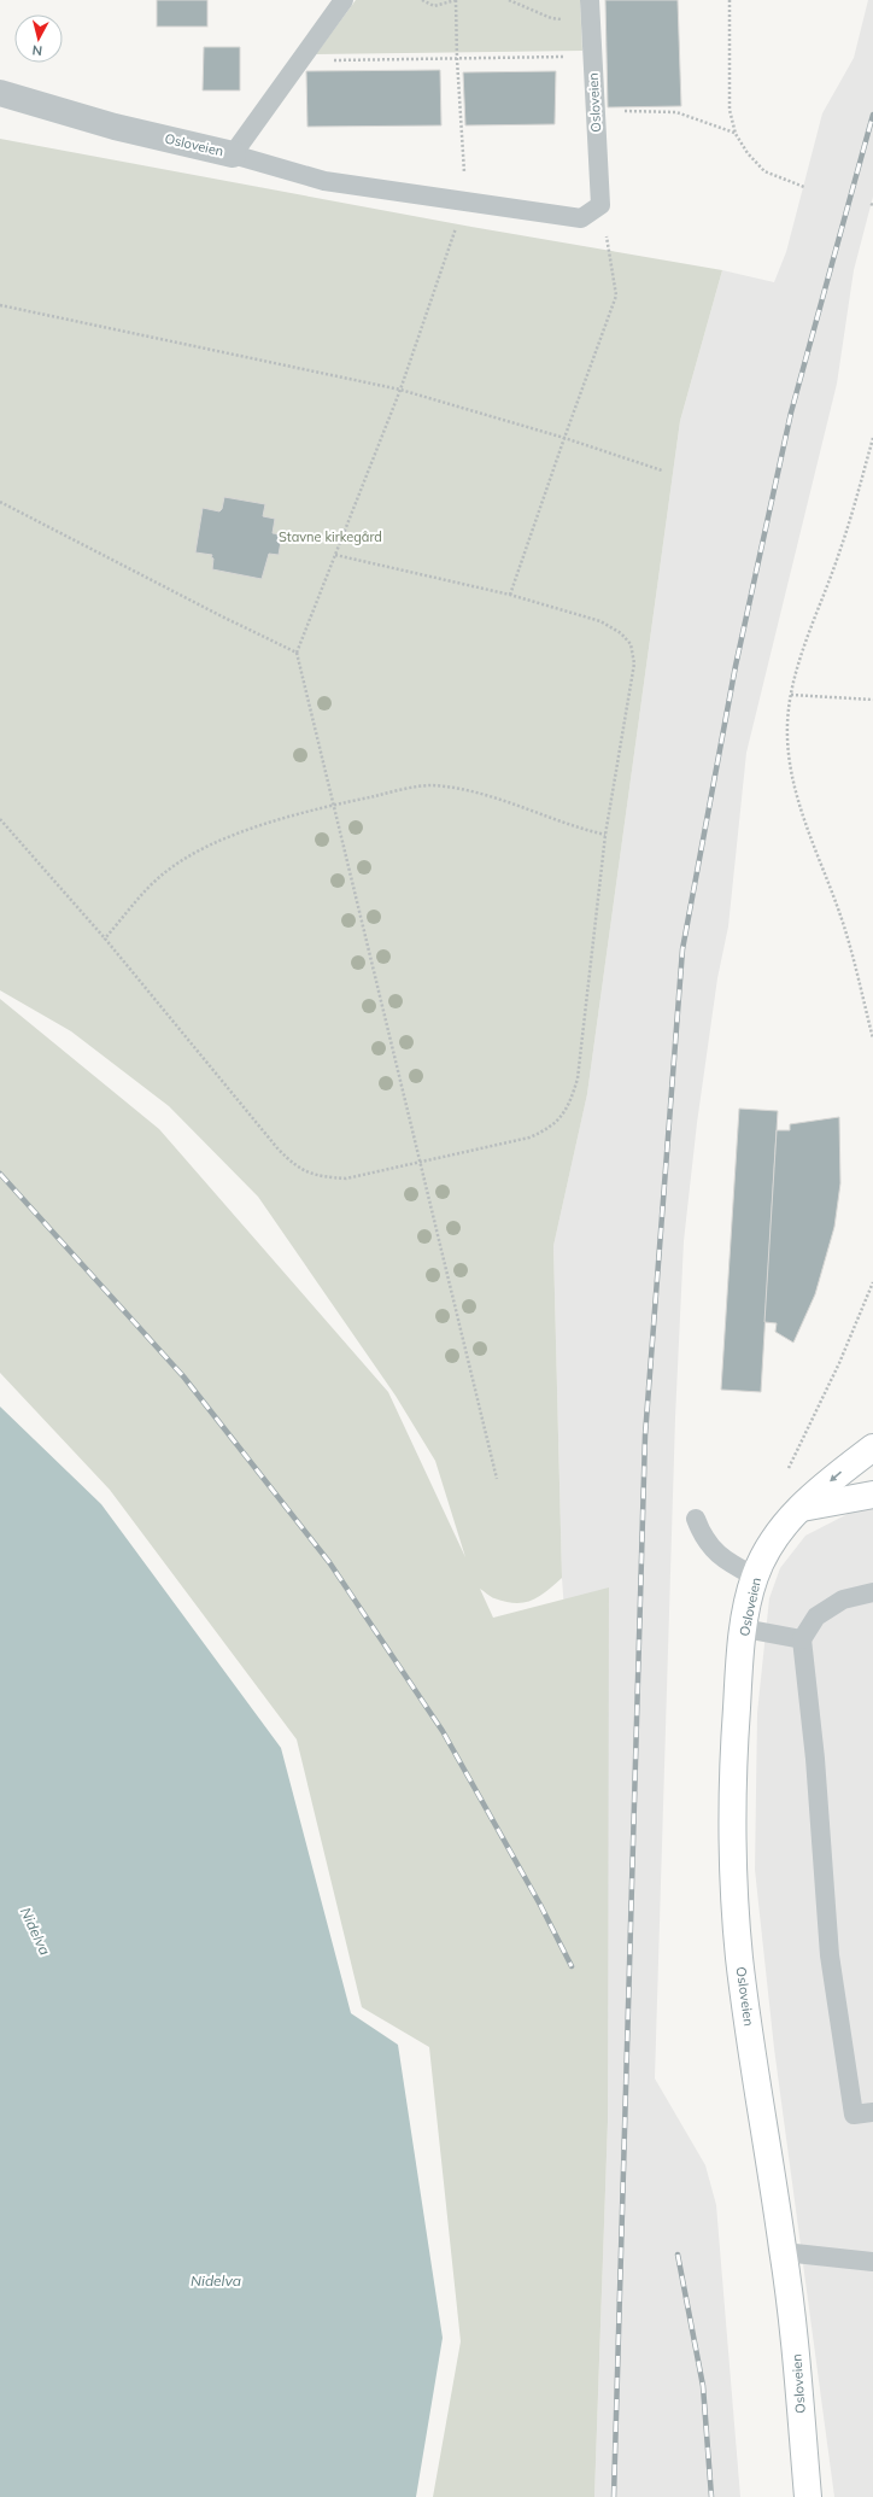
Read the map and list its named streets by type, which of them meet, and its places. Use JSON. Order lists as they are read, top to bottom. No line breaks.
{"streets":{"street":["Osloveien"]},"water":["Nidelva"],"parks":["Stavne kirkegård"],"north":"bottom"}
